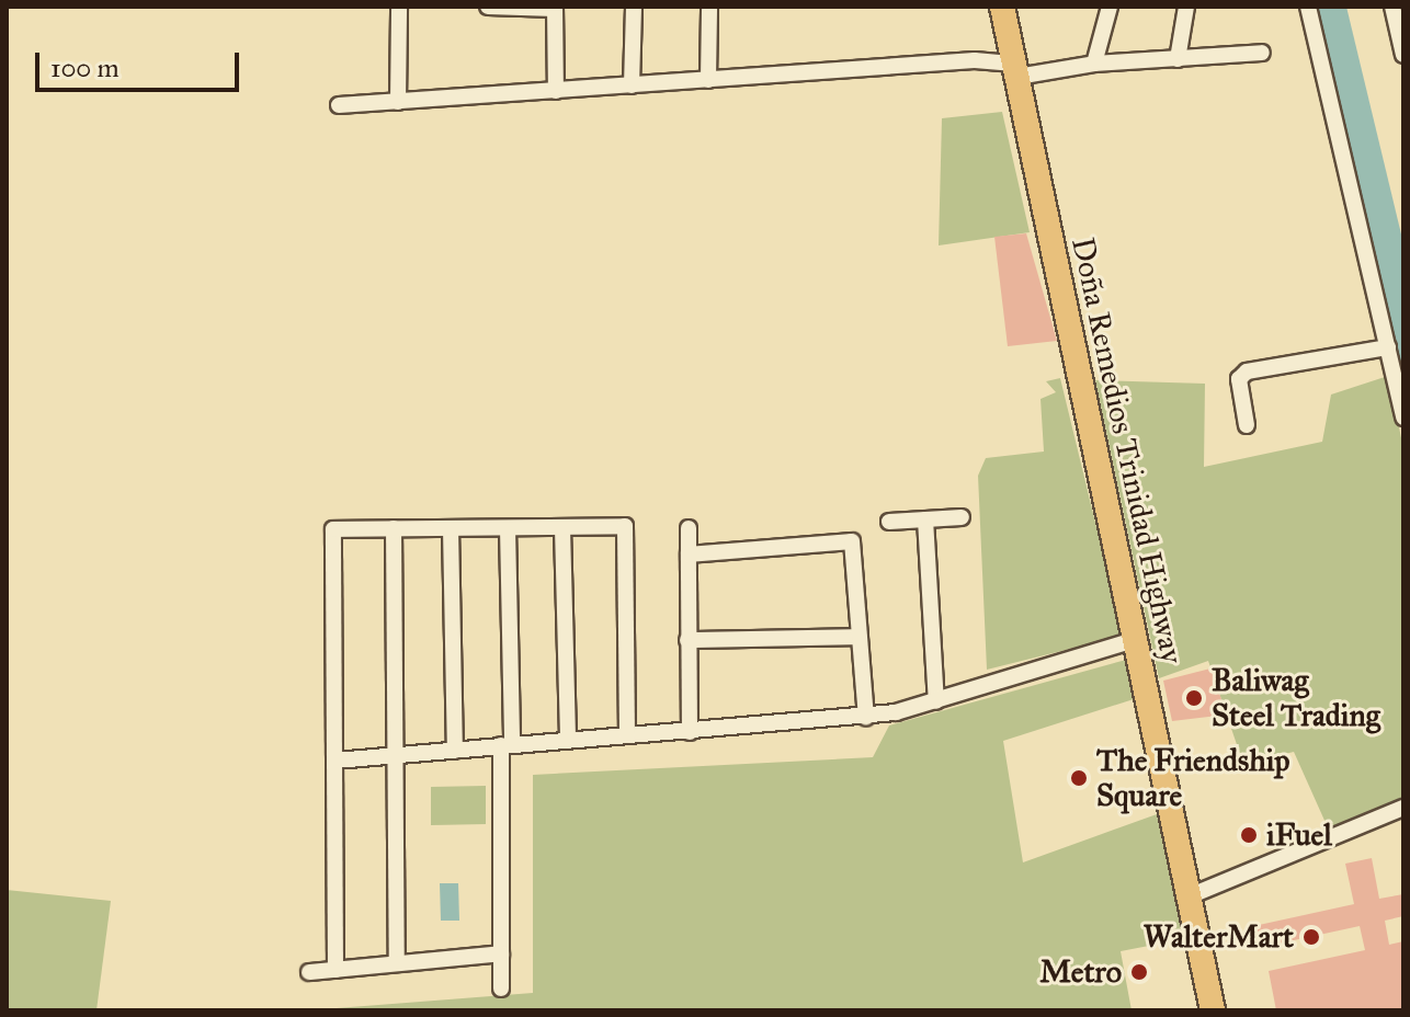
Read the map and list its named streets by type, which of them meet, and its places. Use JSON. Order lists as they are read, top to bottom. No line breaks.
{"streets":{"highway":["Doña Remedios Trinidad Highway"]},"places":["Baliwag Steel Trading","The Friendship Square","iFuel","WalterMart","Metro"],"scale_bar":"100 m"}
